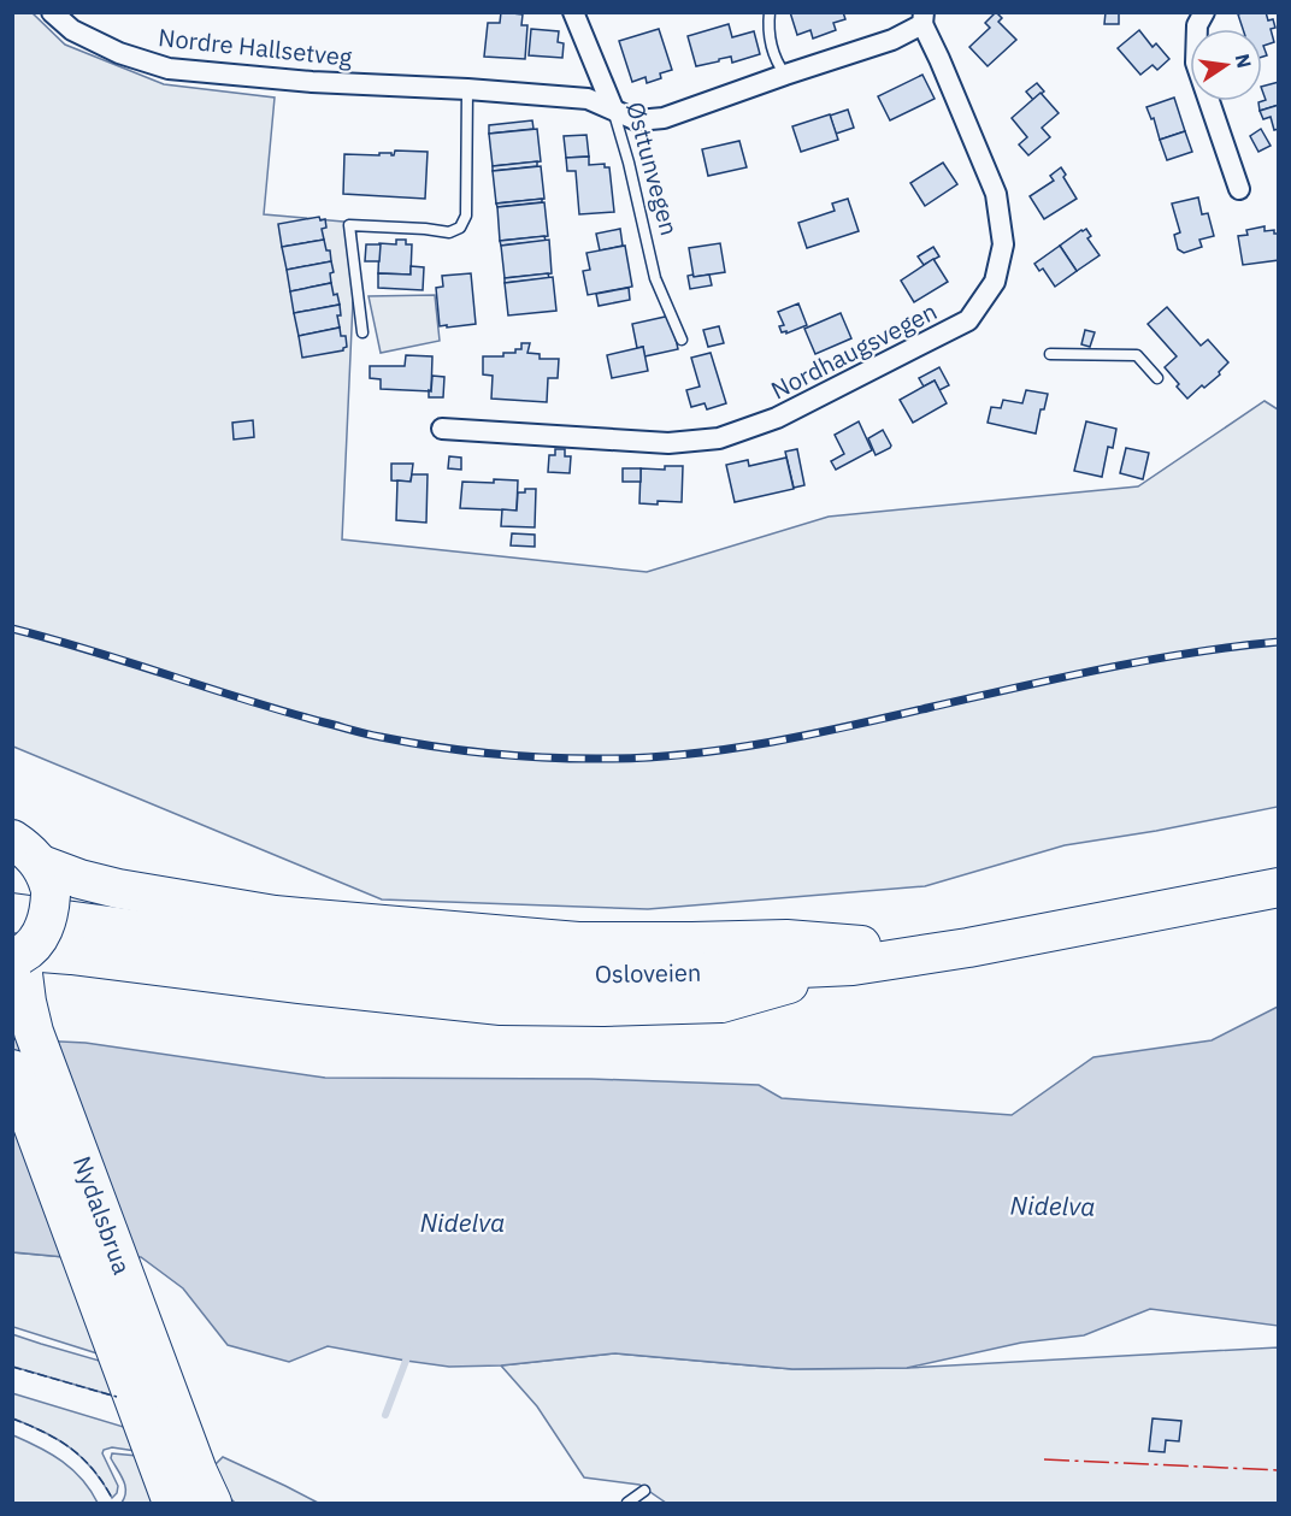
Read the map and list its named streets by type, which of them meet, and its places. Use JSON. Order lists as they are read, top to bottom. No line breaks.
{"streets":{"highway":["Osloveien","Nydalsbrua"],"street":["Nordre Hallsetveg","Østtunvegen","Nordhaugsvegen"]},"crossings":[["Nordre Hallsetveg","Østtunvegen"],["Nordre Hallsetveg","Nordhaugsvegen"]],"water":["Nidelva"],"north":"right"}
